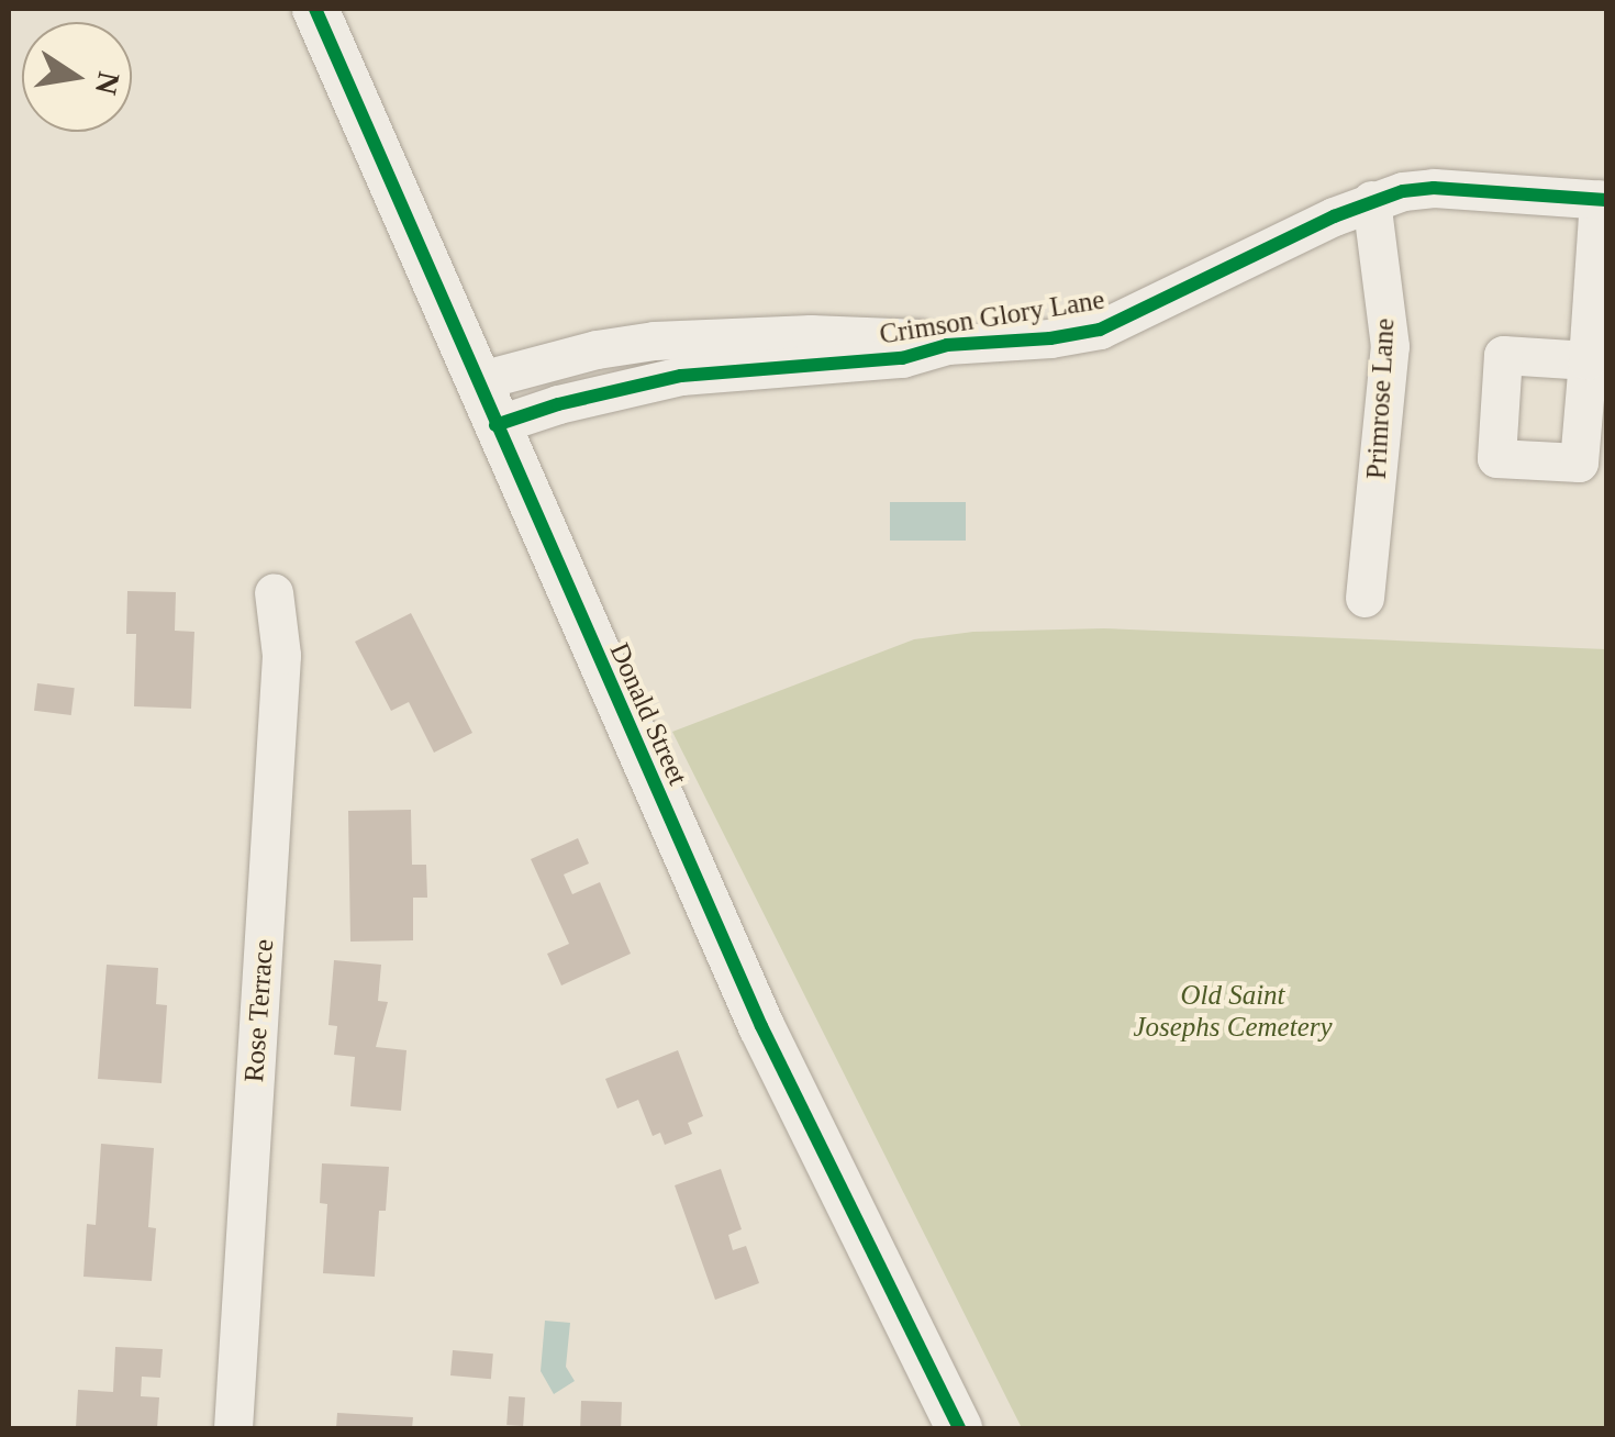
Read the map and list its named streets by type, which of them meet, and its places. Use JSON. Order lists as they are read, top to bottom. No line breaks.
{"streets":{"street":["Crimson Glory Lane","Primrose Lane","Donald Street","Rose Terrace"]},"crossings":[["Crimson Glory Lane","Primrose Lane"],["Crimson Glory Lane","Donald Street"]],"parks":["Old Saint Josephs Cemetery"],"north":"right"}
